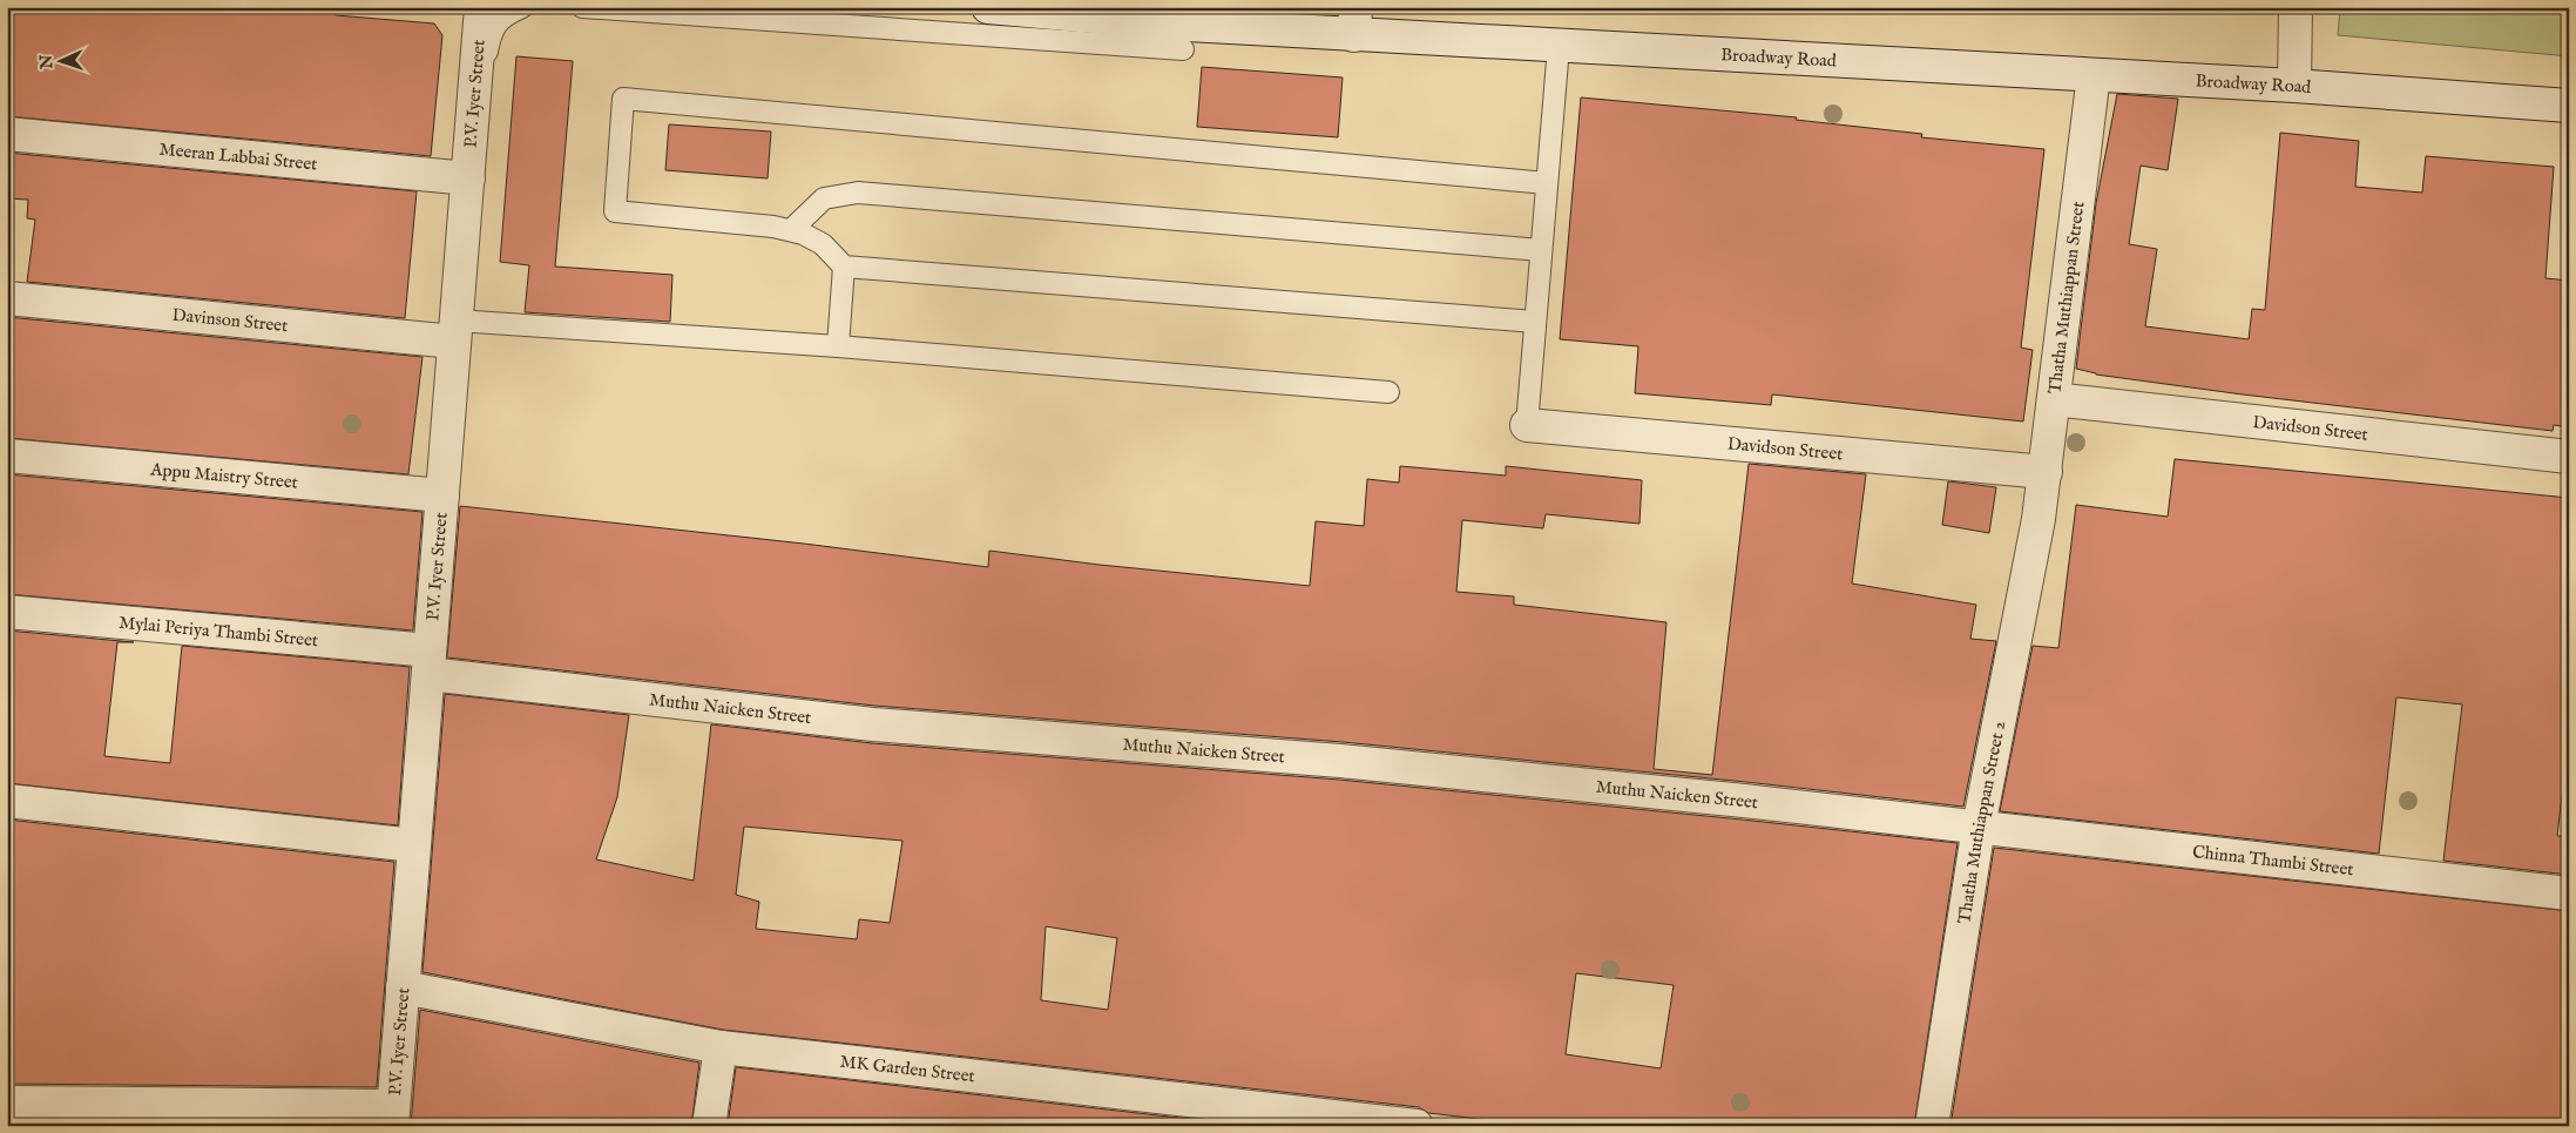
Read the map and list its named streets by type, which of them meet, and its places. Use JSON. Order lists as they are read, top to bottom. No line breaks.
{"streets":{"street":["Broadway Road","P.V. Iyer Street","Meeran Labbai Street","Thatha Muthiappan Street","Davinson Street","Davidson Street","Appu Maistry Street","Mylai Periya Thambi Street","Muthu Naicken Street","Thatha Muthiappan Street 2","Chinna Thambi Street","MK Garden Street"]},"crossings":[["Broadway Road","Thatha Muthiappan Street"],["P.V. Iyer Street","Meeran Labbai Street"],["P.V. Iyer Street","Davinson Street"],["P.V. Iyer Street","Appu Maistry Street"],["P.V. Iyer Street","Mylai Periya Thambi Street"],["P.V. Iyer Street","Muthu Naicken Street"],["P.V. Iyer Street","MK Garden Street"],["Thatha Muthiappan Street","Davidson Street"],["Thatha Muthiappan Street","Thatha Muthiappan Street 2"],["Mylai Periya Thambi Street","Muthu Naicken Street"],["Muthu Naicken Street","Thatha Muthiappan Street 2"],["Muthu Naicken Street","Chinna Thambi Street"],["Thatha Muthiappan Street 2","Chinna Thambi Street"]],"north":"left"}
